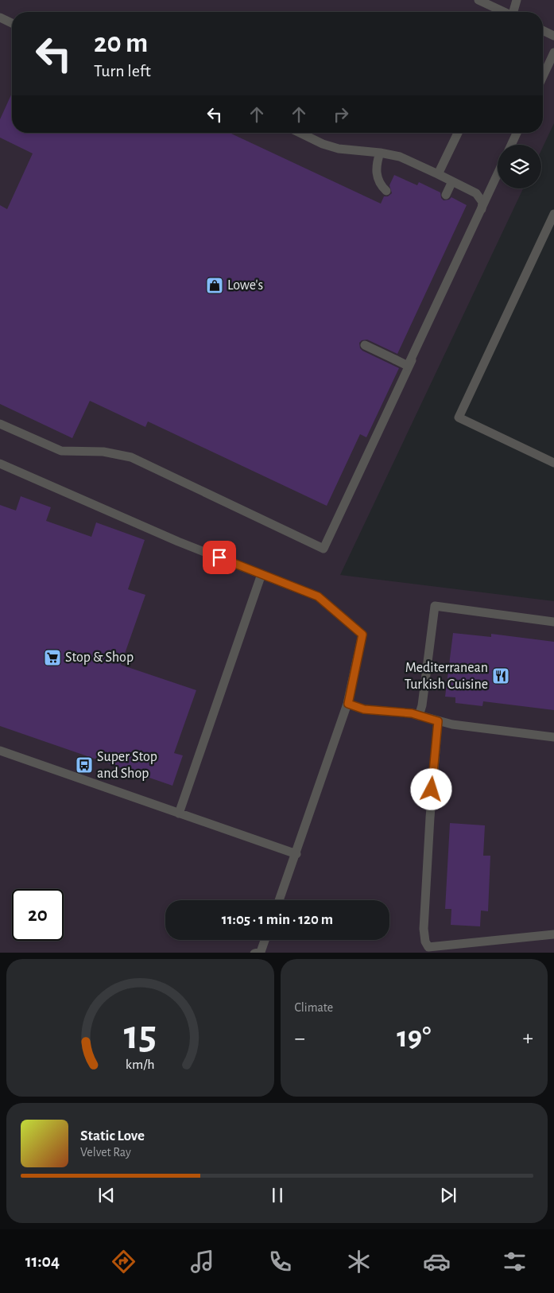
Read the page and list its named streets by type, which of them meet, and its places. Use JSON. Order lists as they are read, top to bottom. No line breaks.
{"places":{"shop":["Lowe's"],"supermarket":["Stop & Shop"],"restaurant":["Mediterranean Turkish Cuisine"],"bus stop":["Super Stop and Shop"]},"page":{"turn":["20 m","Turn left"],"limit":"20","trip":"11:05 · 1 min · 120 m","tile":"Climate","heat":["−","19°","+"],"song":["Static Love","Velvet Ray"],"tabs":"11:04","gauge":["15","km/h"]}}
